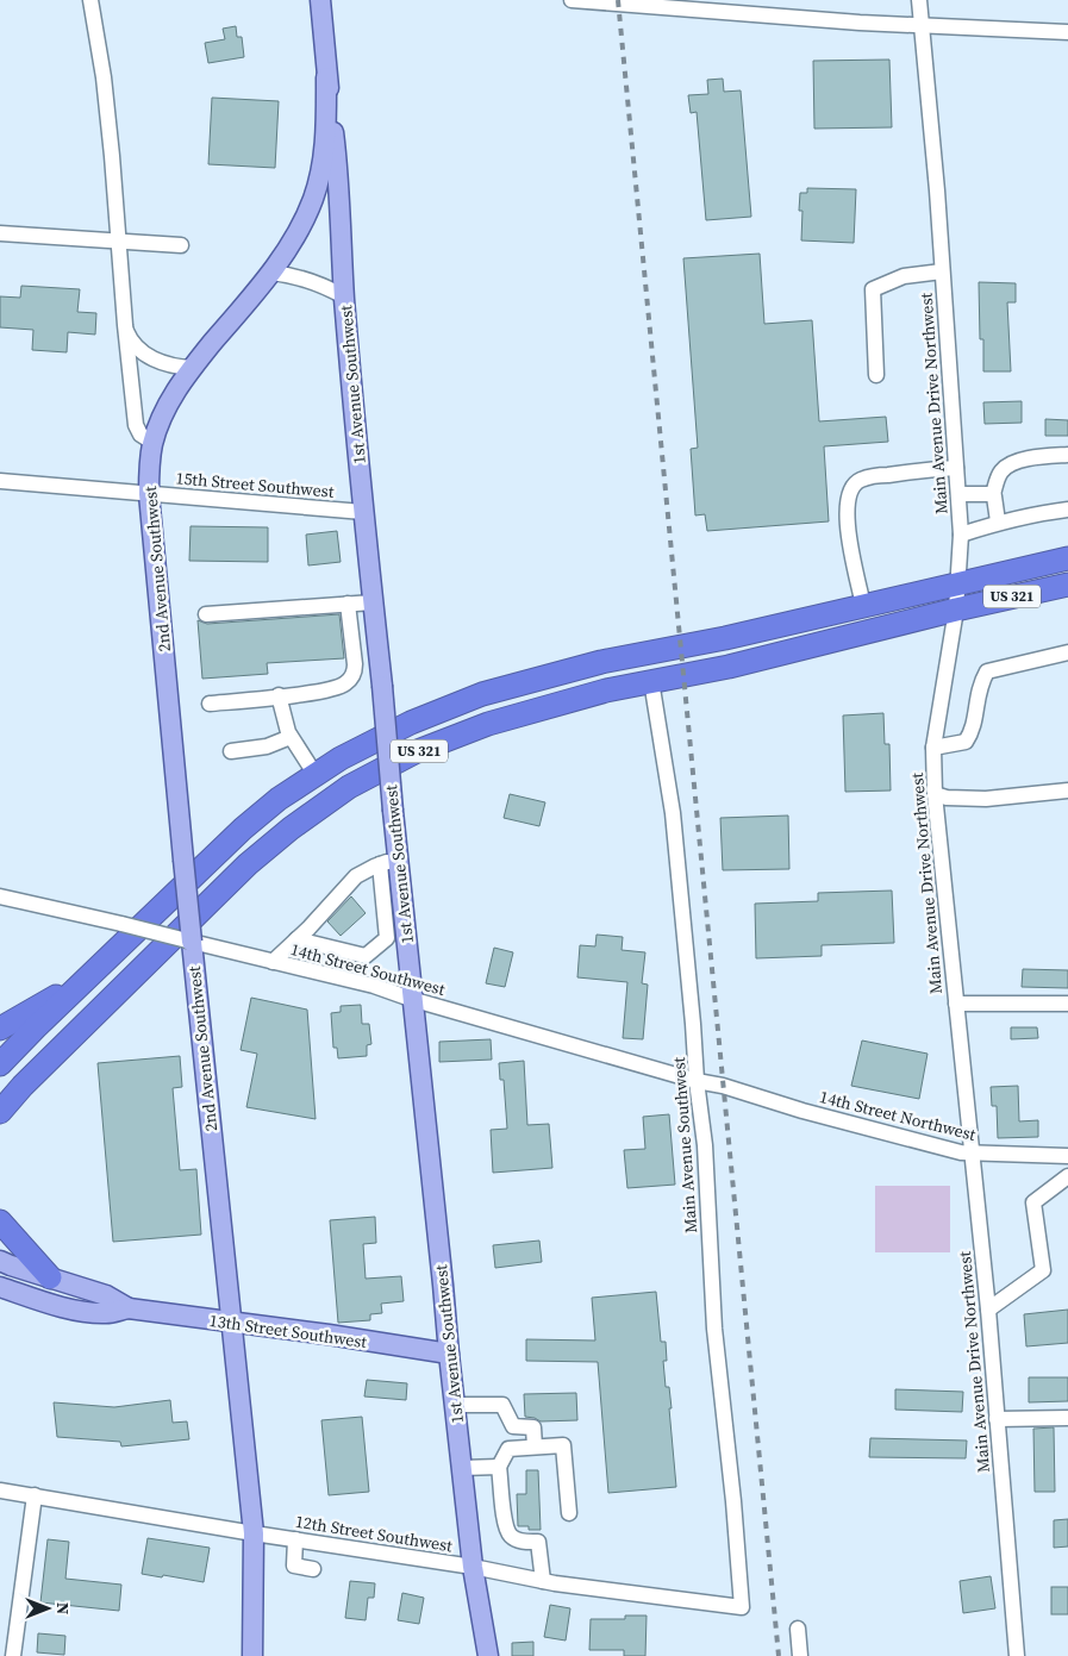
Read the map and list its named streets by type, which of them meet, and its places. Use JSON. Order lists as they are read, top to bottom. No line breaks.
{"streets":{"highway":["US 321"],"main road":["1st Avenue Southwest","2nd Avenue Southwest","13th Street Southwest"],"street":["Main Avenue Drive Northwest","15th Street Southwest","14th Street Southwest","14th Street Northwest","Main Avenue Southwest","12th Street Southwest"]},"crossings":[["1st Avenue Southwest","15th Street Southwest"],["1st Avenue Southwest","2nd Avenue Southwest"],["1st Avenue Southwest","14th Street Southwest"],["1st Avenue Southwest","13th Street Southwest"],["1st Avenue Southwest","12th Street Southwest"],["Main Avenue Drive Northwest","US 321"],["Main Avenue Drive Northwest","14th Street Northwest"],["15th Street Southwest","2nd Avenue Southwest"],["2nd Avenue Southwest","14th Street Southwest"],["2nd Avenue Southwest","13th Street Southwest"],["2nd Avenue Southwest","12th Street Southwest"],["US 321","Main Avenue Southwest"],["14th Street Southwest","14th Street Northwest"],["14th Street Southwest","Main Avenue Southwest"],["Main Avenue Southwest","12th Street Southwest"]],"north":"right"}
